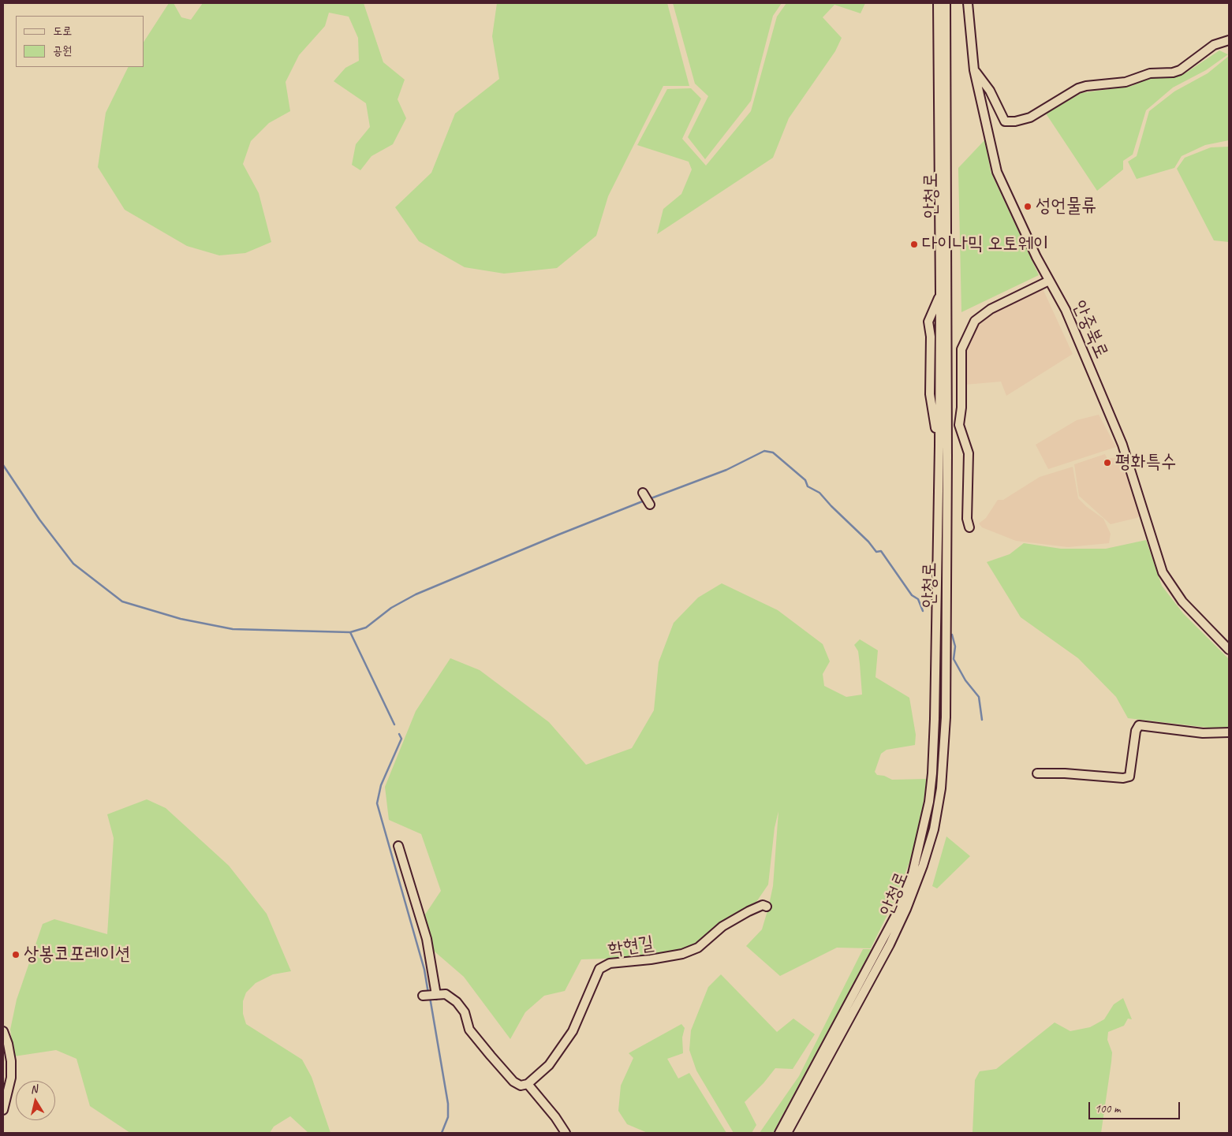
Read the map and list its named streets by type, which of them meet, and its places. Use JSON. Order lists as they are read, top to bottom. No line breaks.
{"streets":{"street":["안청로","안중북로","학현길"]},"places":["성언물류","다이나믹 오토웨이","평화특수","상봉코포레이션"],"legend":["도로","공원"],"scale_bar":"100 m","north":"top"}
